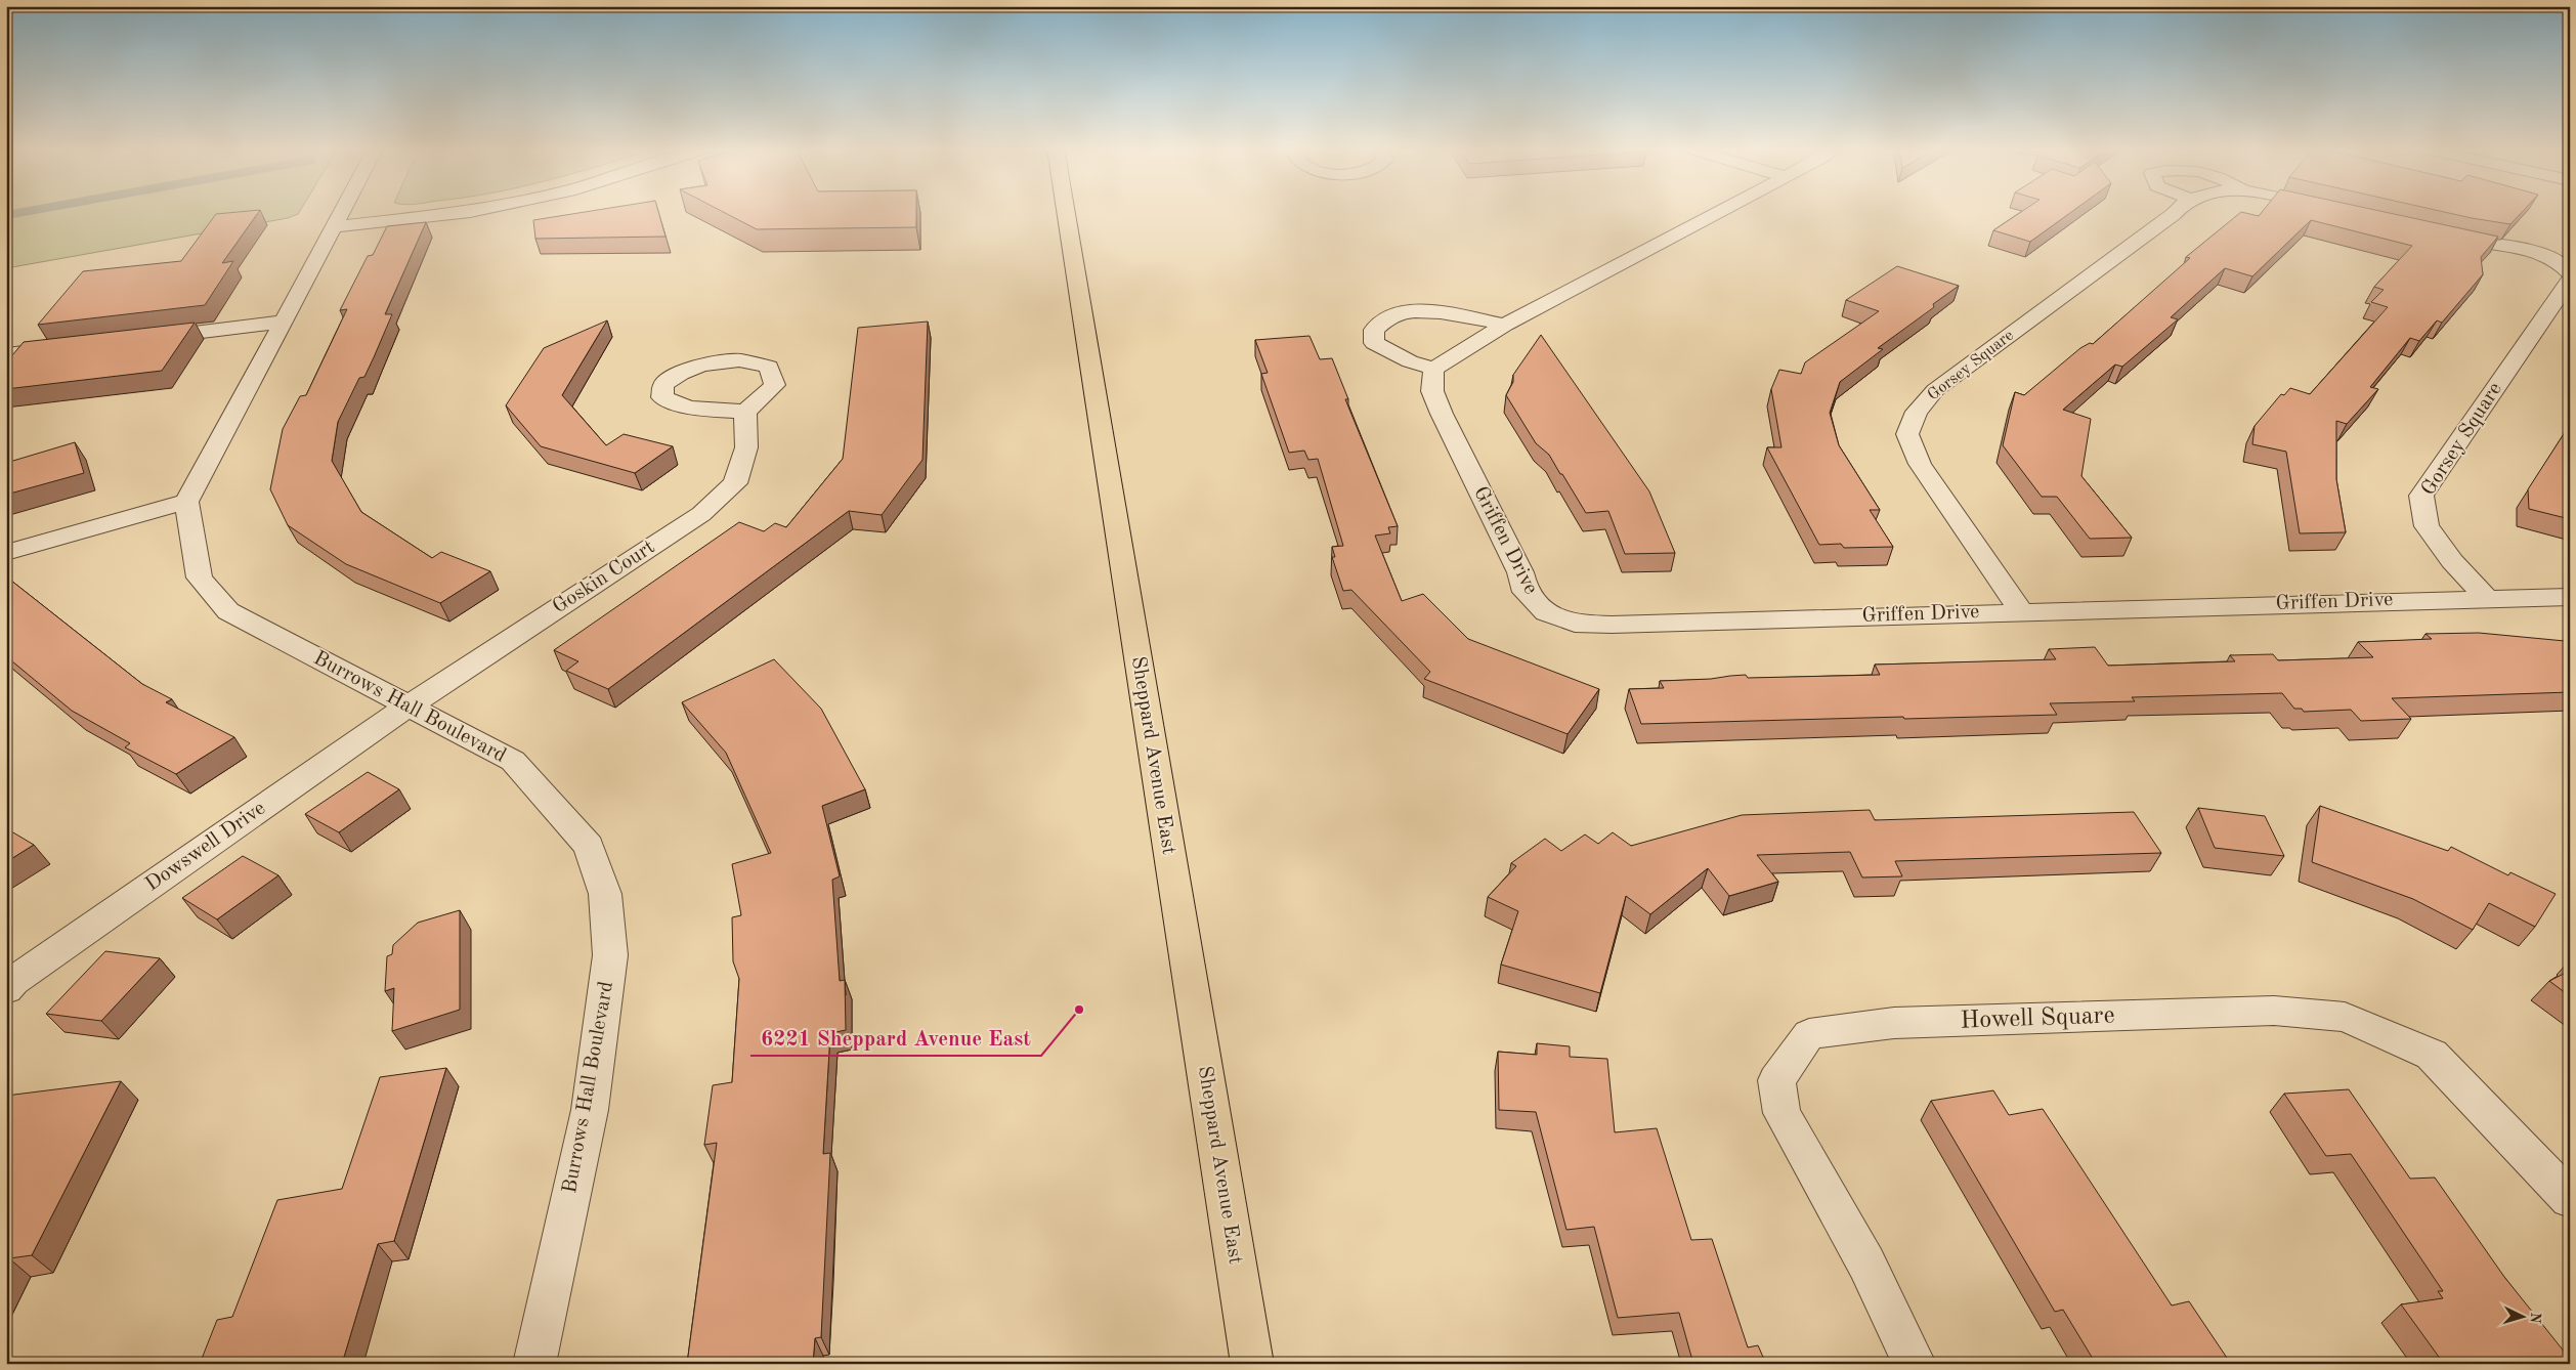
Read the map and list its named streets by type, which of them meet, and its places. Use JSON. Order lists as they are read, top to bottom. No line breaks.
{"streets":{"main road":["Sheppard Avenue East"],"street":["Gorsey Square","Griffen Drive","Goskin Court","Burrows Hall Boulevard","Dowswell Drive","Howell Square"]},"crossings":[["Gorsey Square","Griffen Drive"],["Goskin Court","Burrows Hall Boulevard"],["Goskin Court","Dowswell Drive"],["Burrows Hall Boulevard","Dowswell Drive"]],"places":["6221 Sheppard Avenue East"],"north":"right"}
